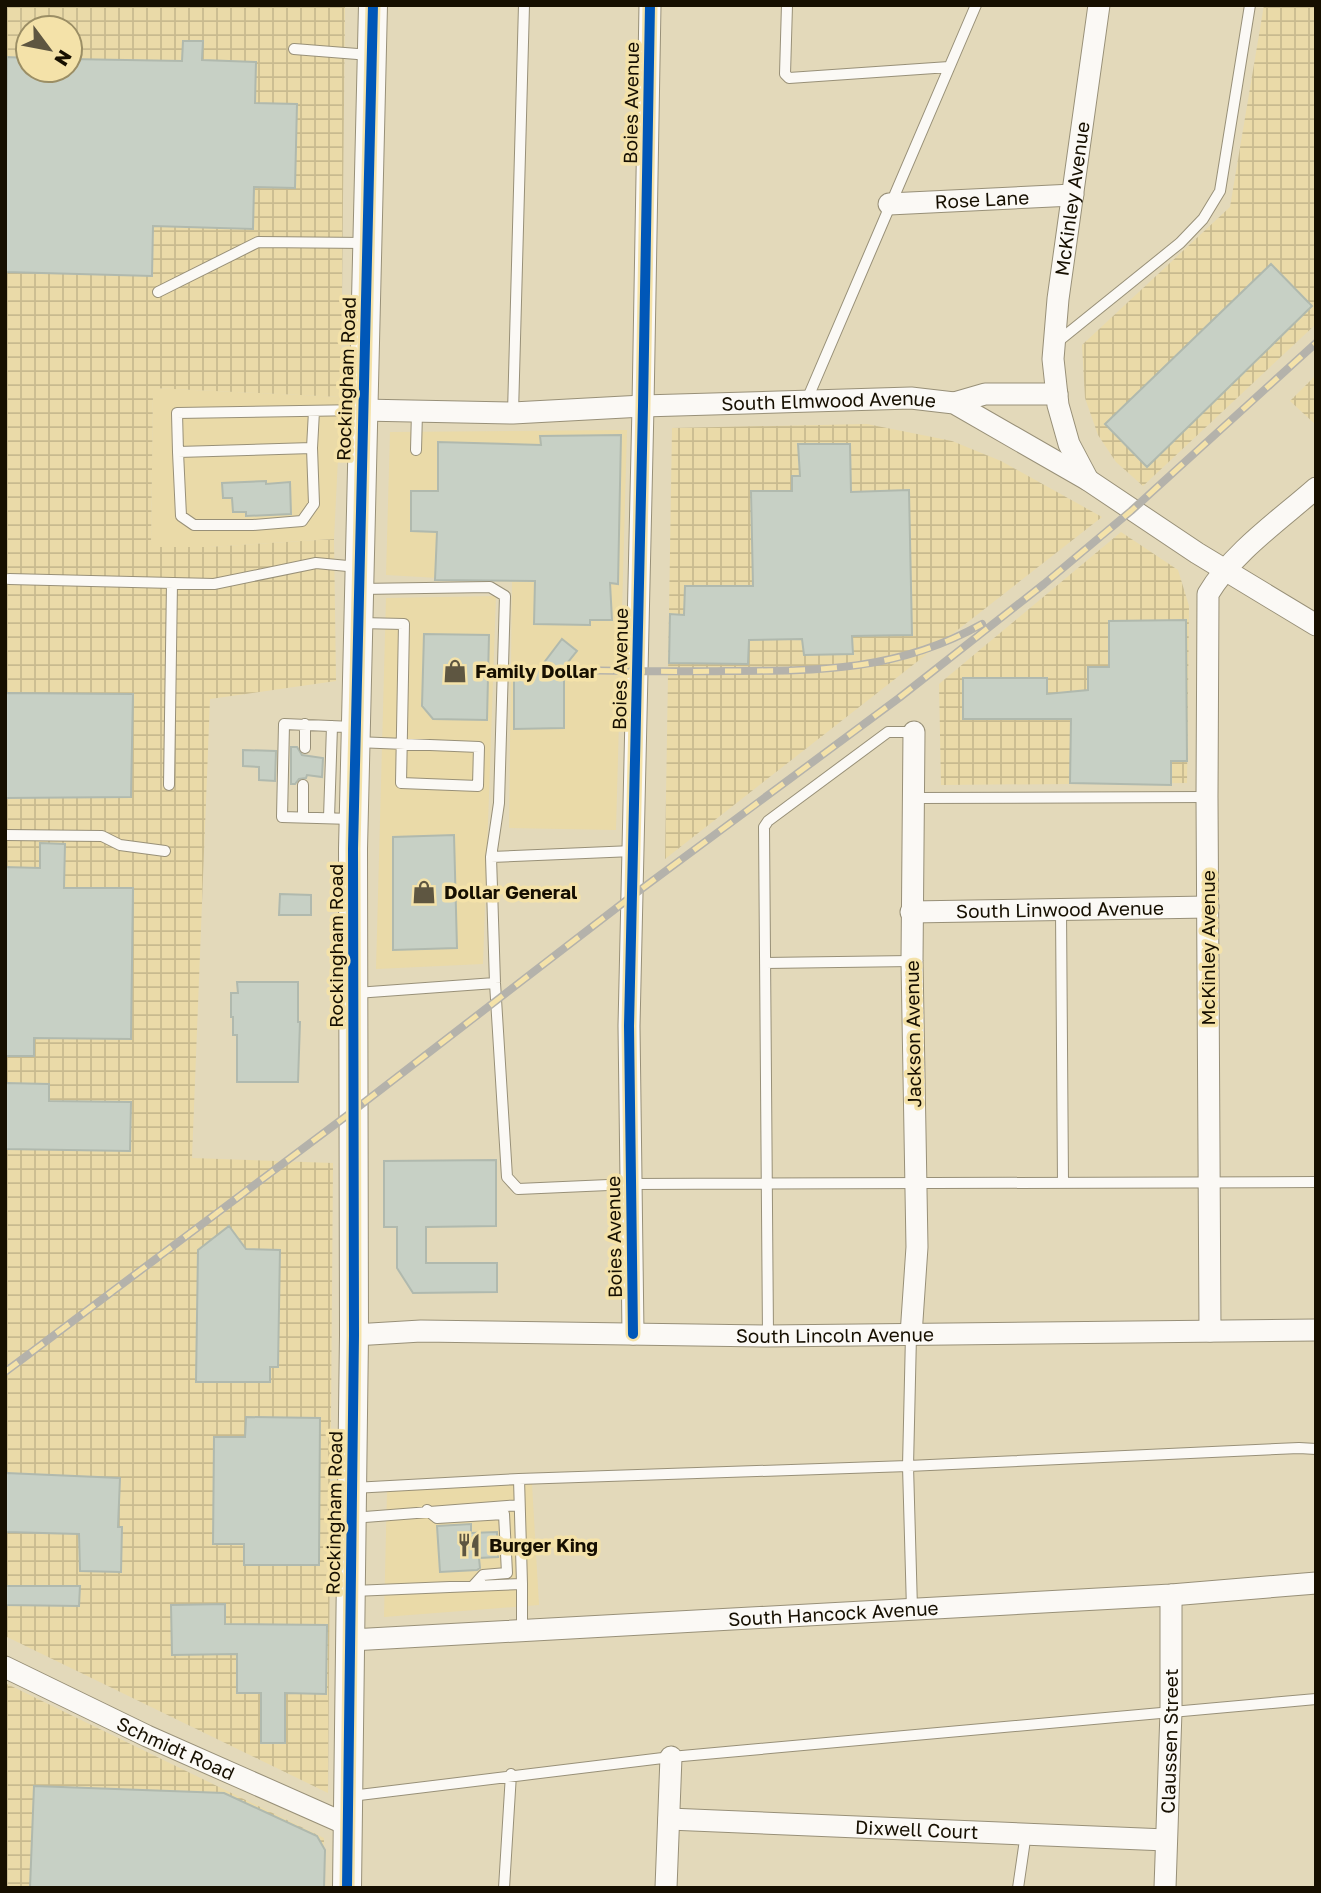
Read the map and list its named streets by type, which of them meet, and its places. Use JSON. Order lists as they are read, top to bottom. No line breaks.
{"streets":{"street":["Boies Avenue","Rose Lane","McKinley Avenue","Rockingham Road","South Elmwood Avenue","South Linwood Avenue","Jackson Avenue","South Lincoln Avenue","South Hancock Avenue","Claussen Street","Schmidt Road","Dixwell Court"]},"crossings":[["Boies Avenue","South Elmwood Avenue"],["Boies Avenue","South Lincoln Avenue"],["Rose Lane","McKinley Avenue"],["McKinley Avenue","South Elmwood Avenue"],["McKinley Avenue","South Linwood Avenue"],["McKinley Avenue","South Lincoln Avenue"],["Rockingham Road","South Elmwood Avenue"],["Rockingham Road","South Lincoln Avenue"],["Rockingham Road","South Hancock Avenue"],["Rockingham Road","Schmidt Road"],["South Linwood Avenue","Jackson Avenue"],["Jackson Avenue","South Lincoln Avenue"],["South Hancock Avenue","Claussen Street"],["Claussen Street","Dixwell Court"]],"places":{"shop":["Family Dollar","Dollar General"],"restaurant":["Burger King"]},"north":"bottom right"}
